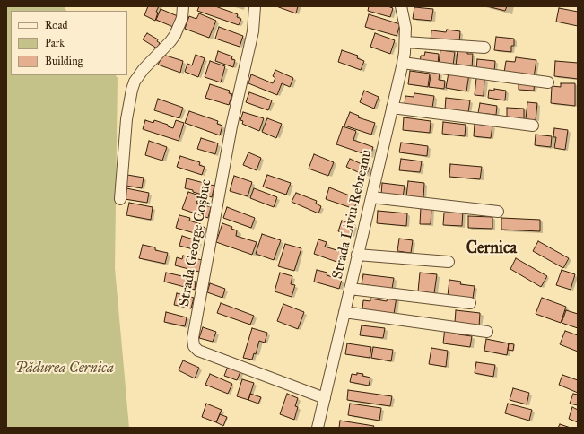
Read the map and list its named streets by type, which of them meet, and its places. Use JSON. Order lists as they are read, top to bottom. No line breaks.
{"streets":{"street":["Strada Liviu Rebreanu","Strada George Coșbuc"]},"crossings":[["Strada Liviu Rebreanu","Strada George Coșbuc"]],"districts":["Cernica"],"parks":["Pădurea Cernica"],"legend":["Road","Park","Building"]}
